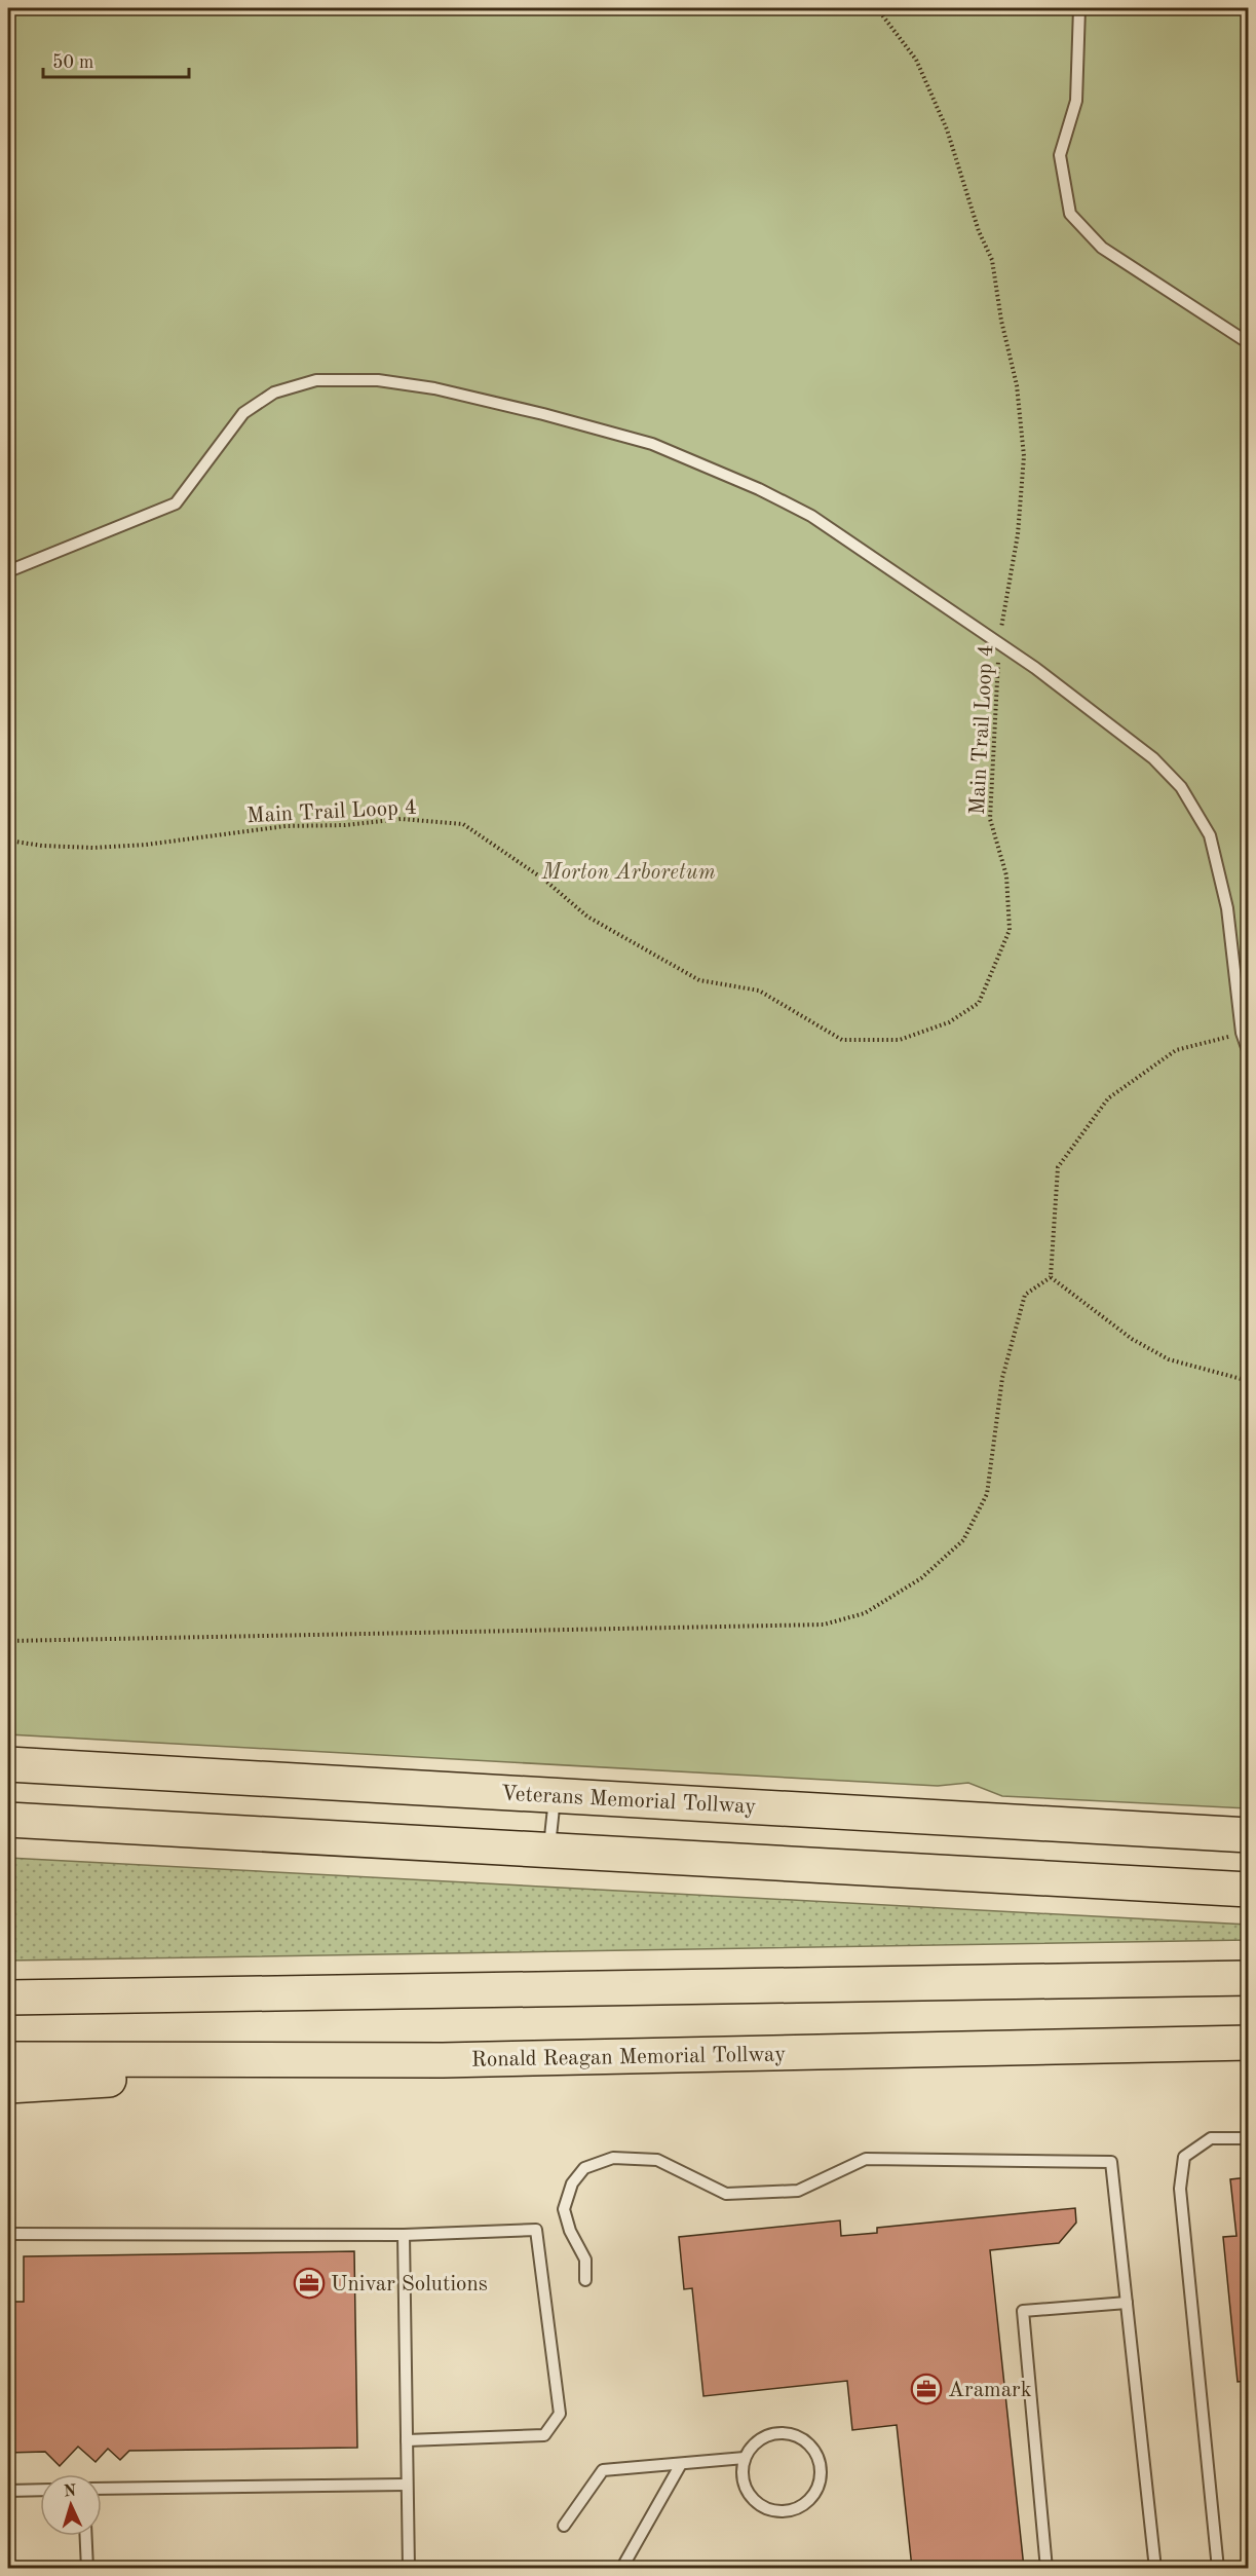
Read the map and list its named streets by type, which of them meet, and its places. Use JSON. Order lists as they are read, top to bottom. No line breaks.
{"streets":{"highway":["Veterans Memorial Tollway","Ronald Reagan Memorial Tollway"],"path":["Main Trail Loop 4"]},"parks":["Morton Arboretum"],"places":{"office":["Univar Solutions","Aramark"]},"scale_bar":"50 m","north":"top"}
